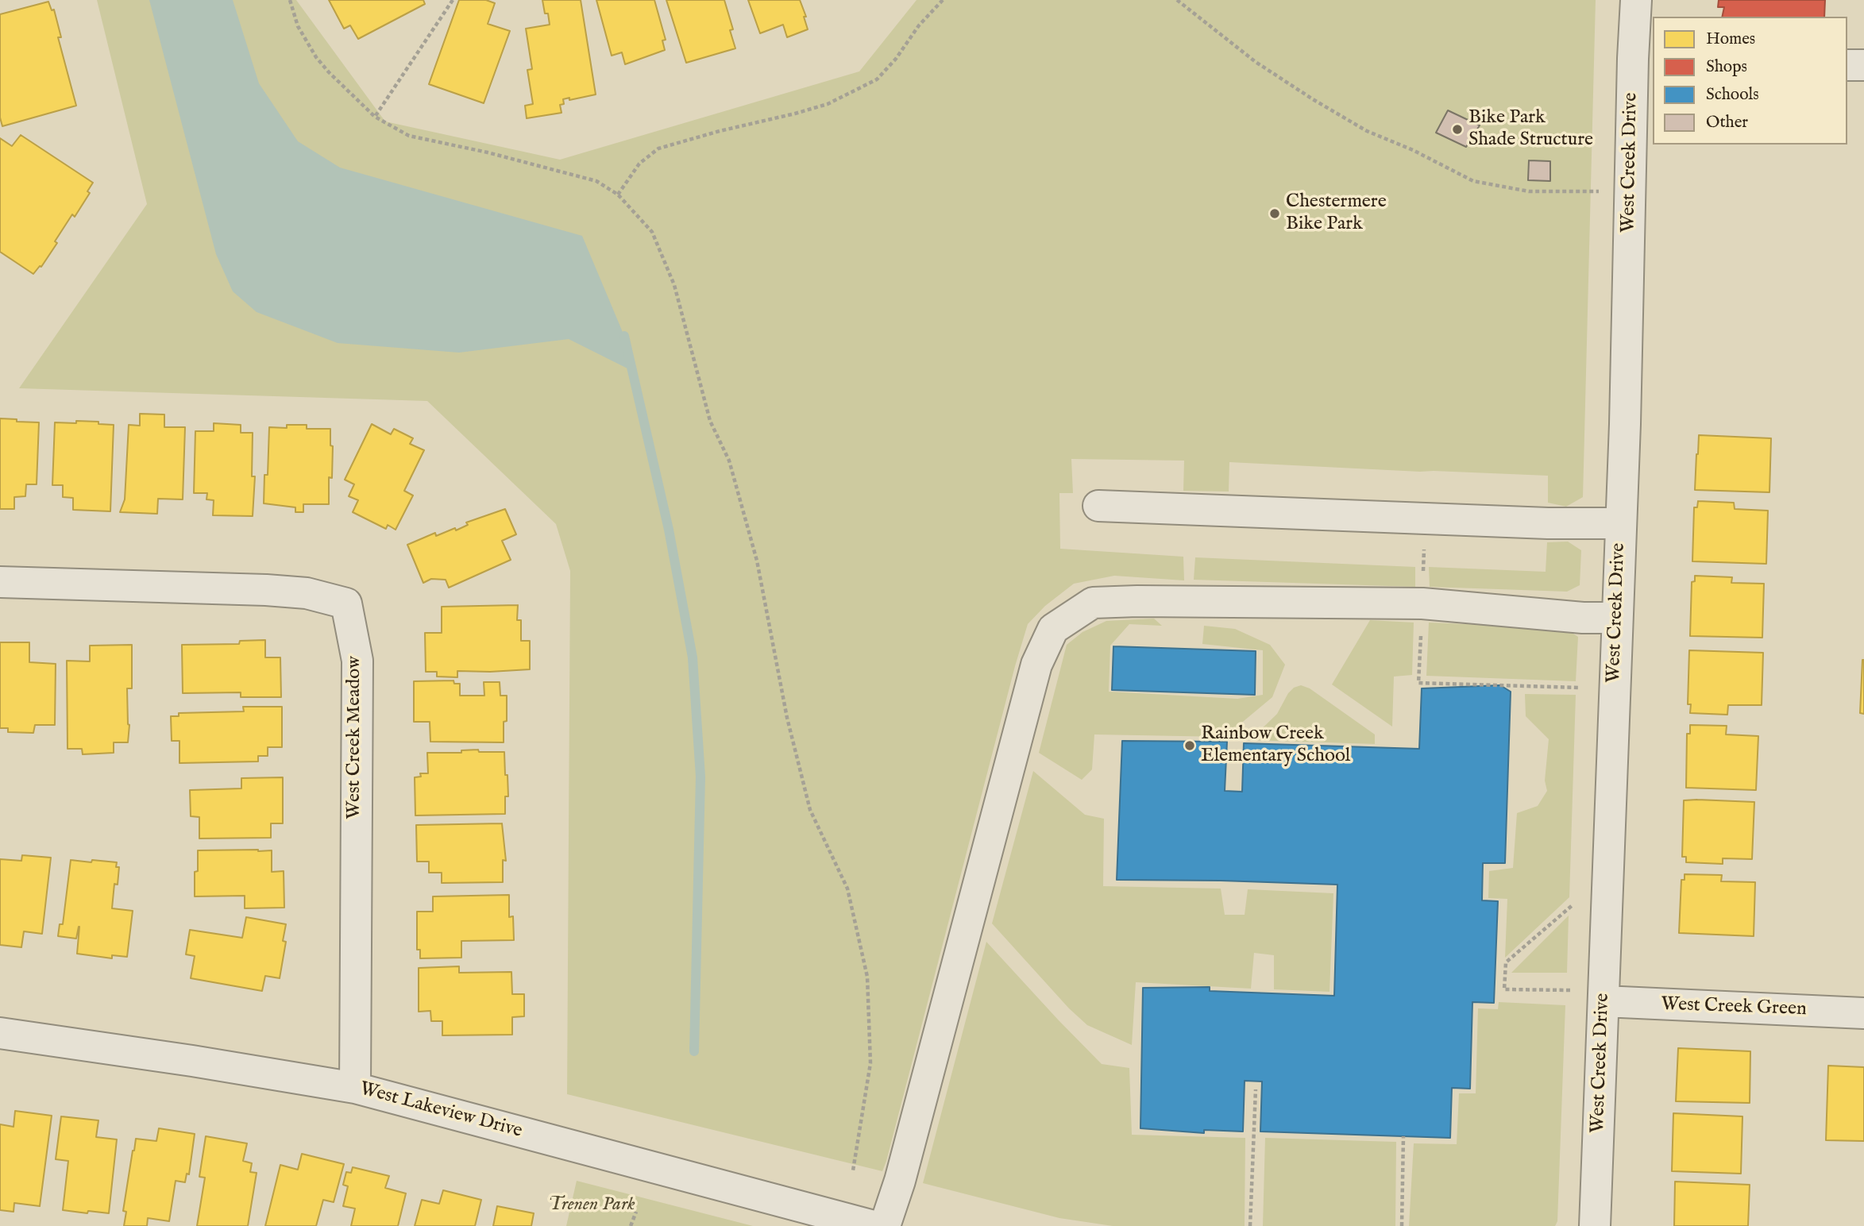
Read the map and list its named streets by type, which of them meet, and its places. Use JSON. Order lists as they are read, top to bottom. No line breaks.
{"streets":{"street":["West Creek Drive","West Creek Meadow","West Creek Green","West Lakeview Drive"]},"crossings":[["West Creek Drive","West Creek Green"],["West Creek Meadow","West Lakeview Drive"]],"parks":["Trenen Park"],"places":["Bike Park Shade Structure","Chestermere Bike Park","Rainbow Creek Elementary School"],"legend":["Homes","Shops","Schools","Other"]}
